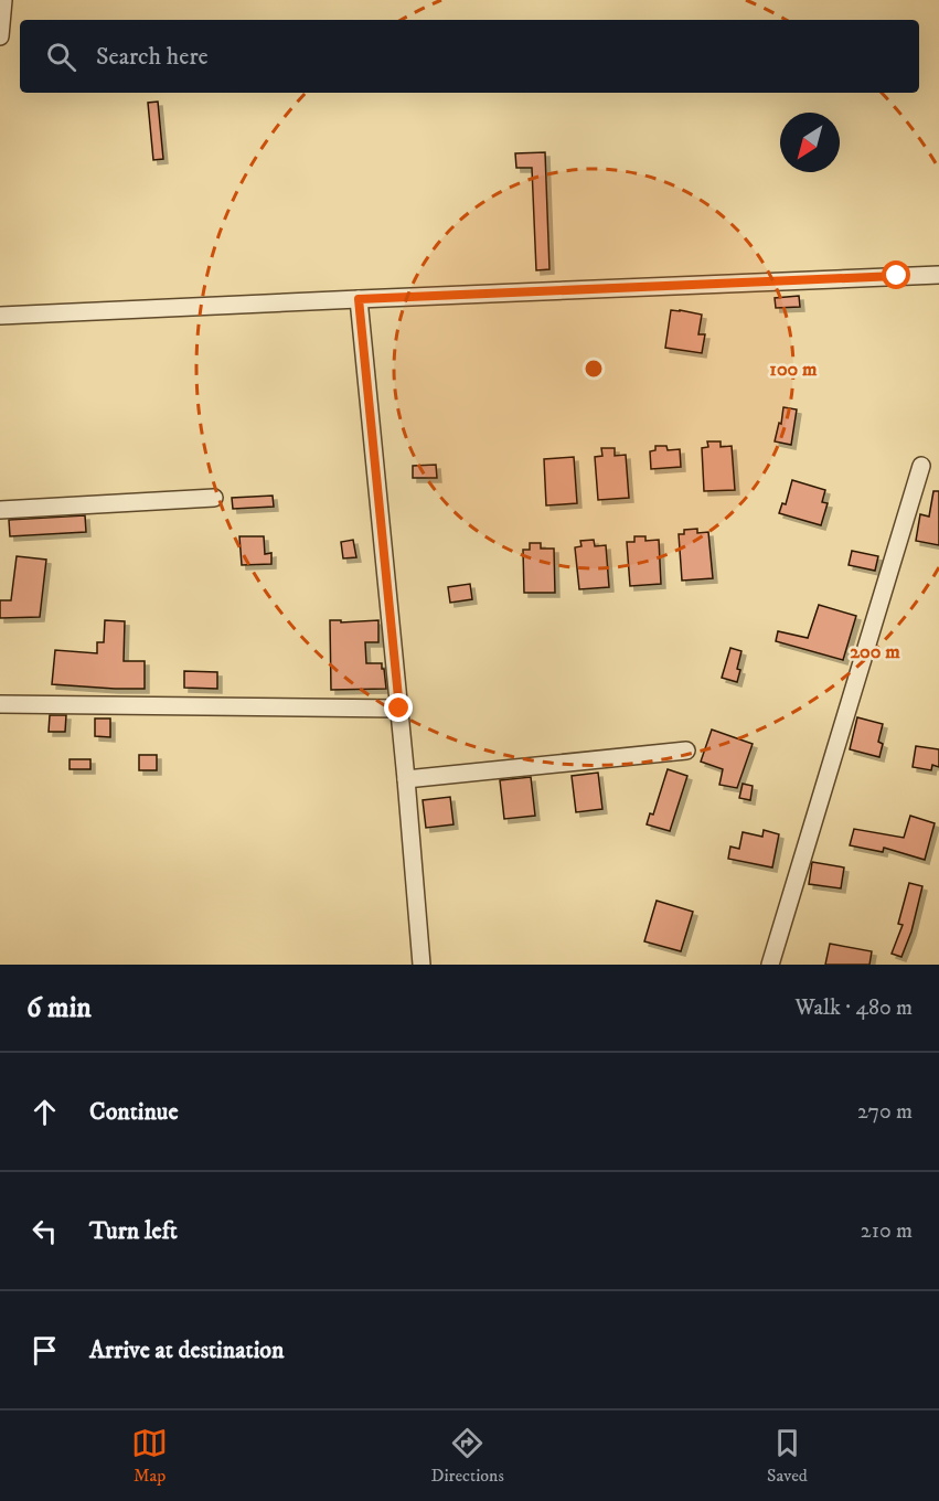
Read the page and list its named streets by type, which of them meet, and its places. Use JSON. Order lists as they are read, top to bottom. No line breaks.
{"north":"bottom left","page":{"search":"Search here","heading":["6 min","Walk · 480 m"],"list":[["Continue","270 m"],["Turn left","210 m"],"Arrive at destination"],"nav":["Map","Directions","Saved"]},"rings":["100 m","200 m"]}
